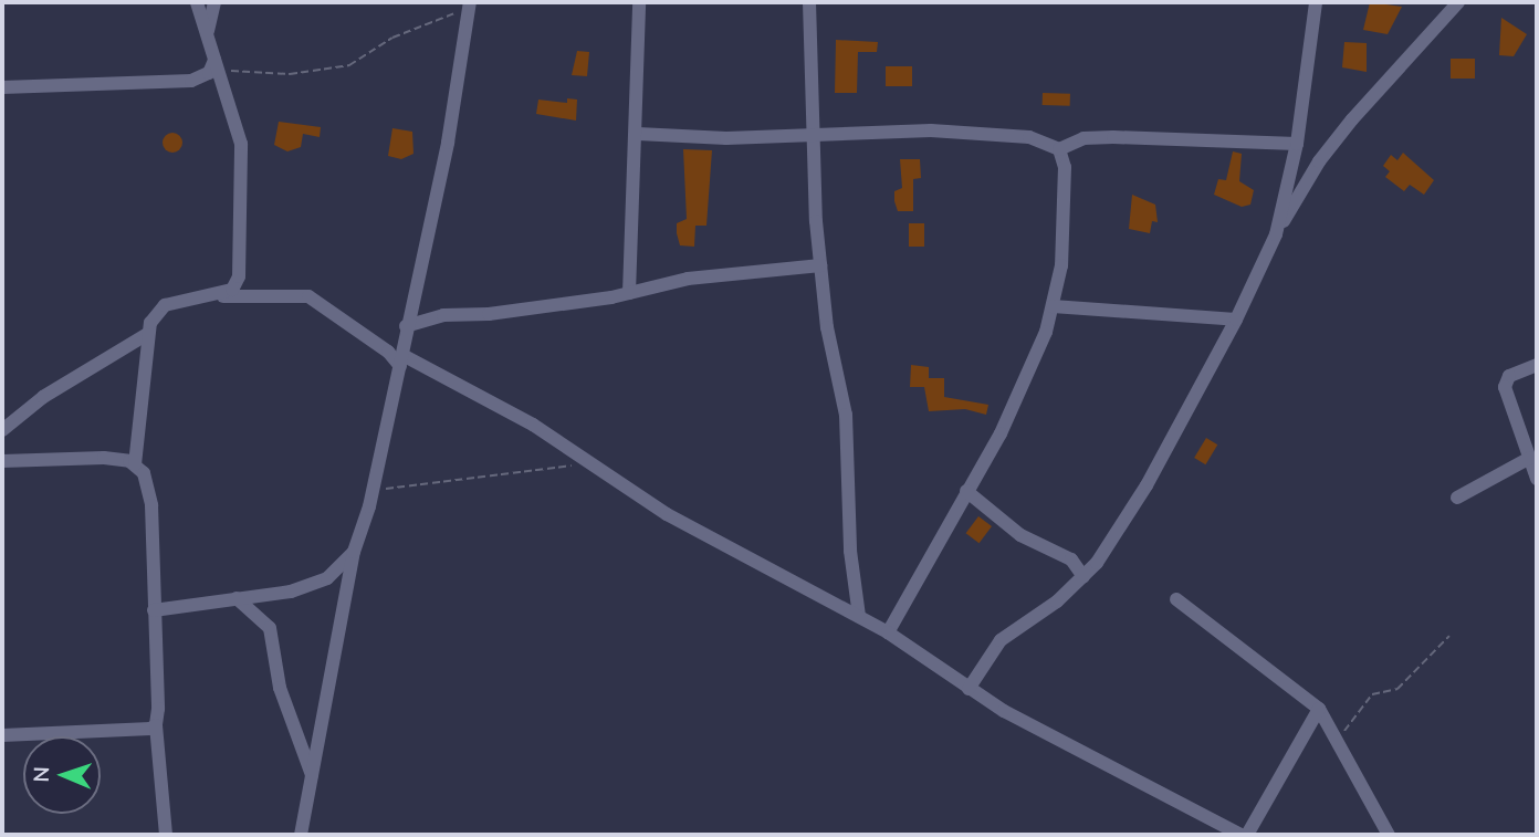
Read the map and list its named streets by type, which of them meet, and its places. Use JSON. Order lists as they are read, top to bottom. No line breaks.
{"north":"left"}
